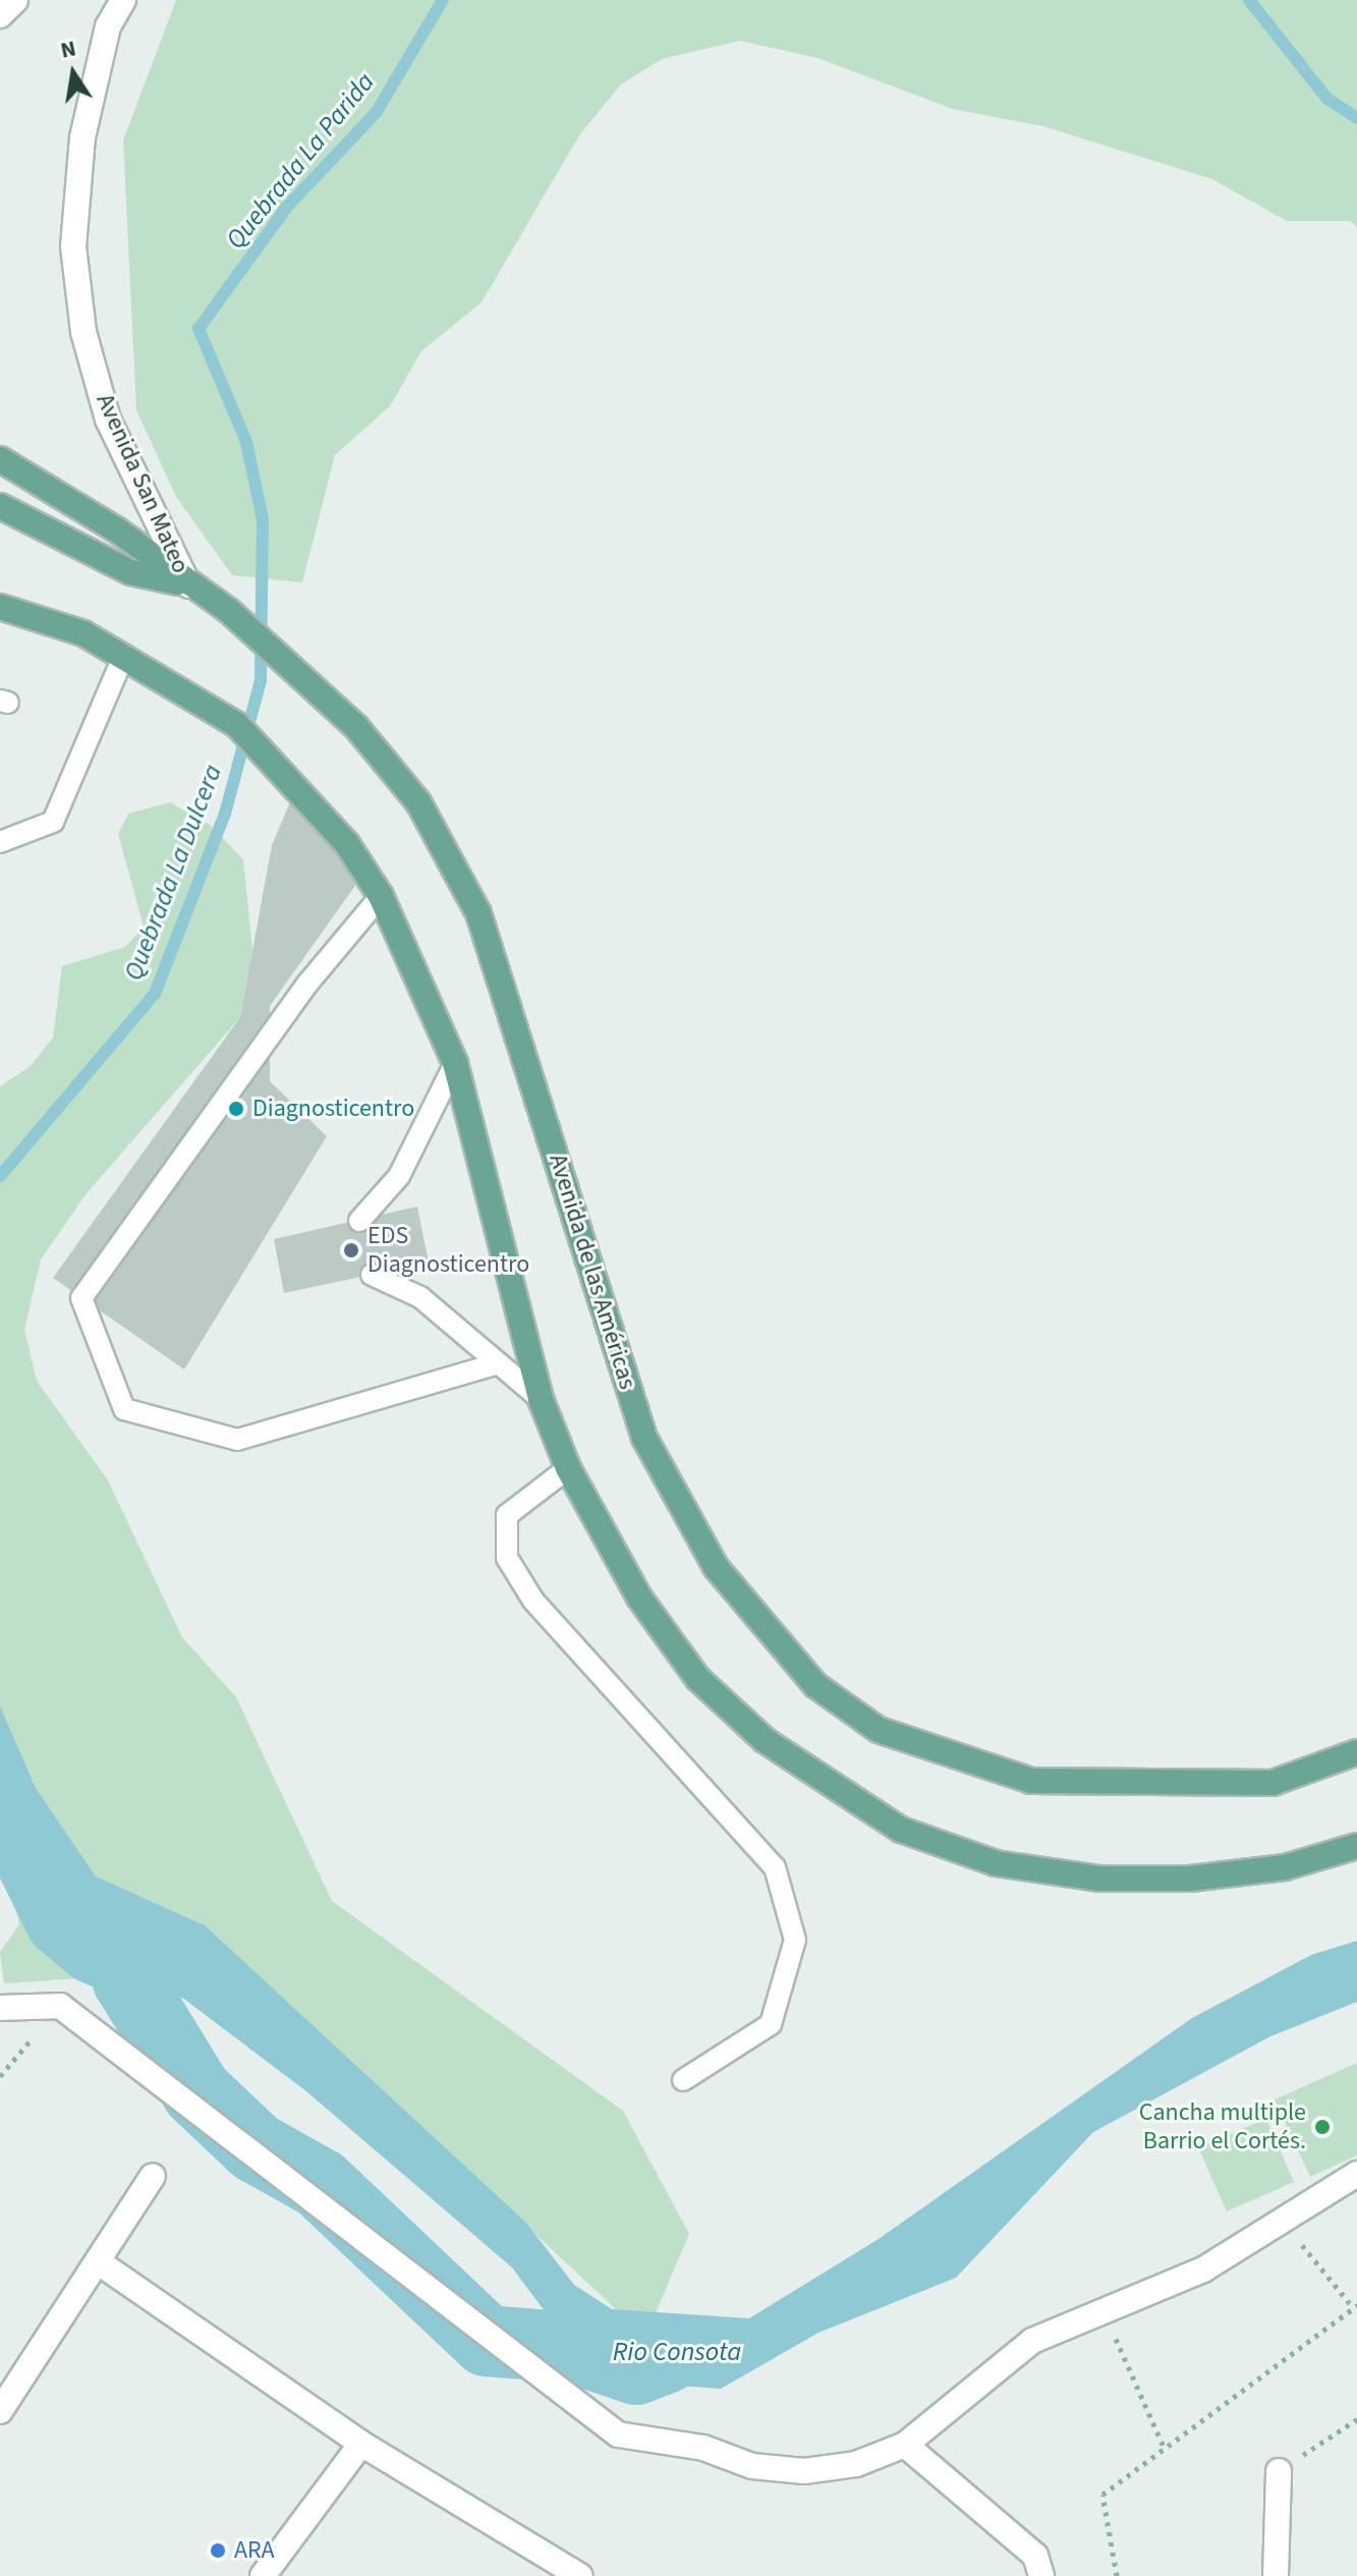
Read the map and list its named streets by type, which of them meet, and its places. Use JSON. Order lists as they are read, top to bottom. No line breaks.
{"streets":{"main road":["Avenida de las Américas"],"street":["Avenida San Mateo"]},"crossings":[["Avenida San Mateo","Avenida de las Américas"]],"water":["Quebrada La Parida","Quebrada La Dulcera","Rio Consota"],"places":["Diagnosticentro","EDS Diagnosticentro","Cancha multiple Barrio el Cortés.","ARA"],"north":"top"}
